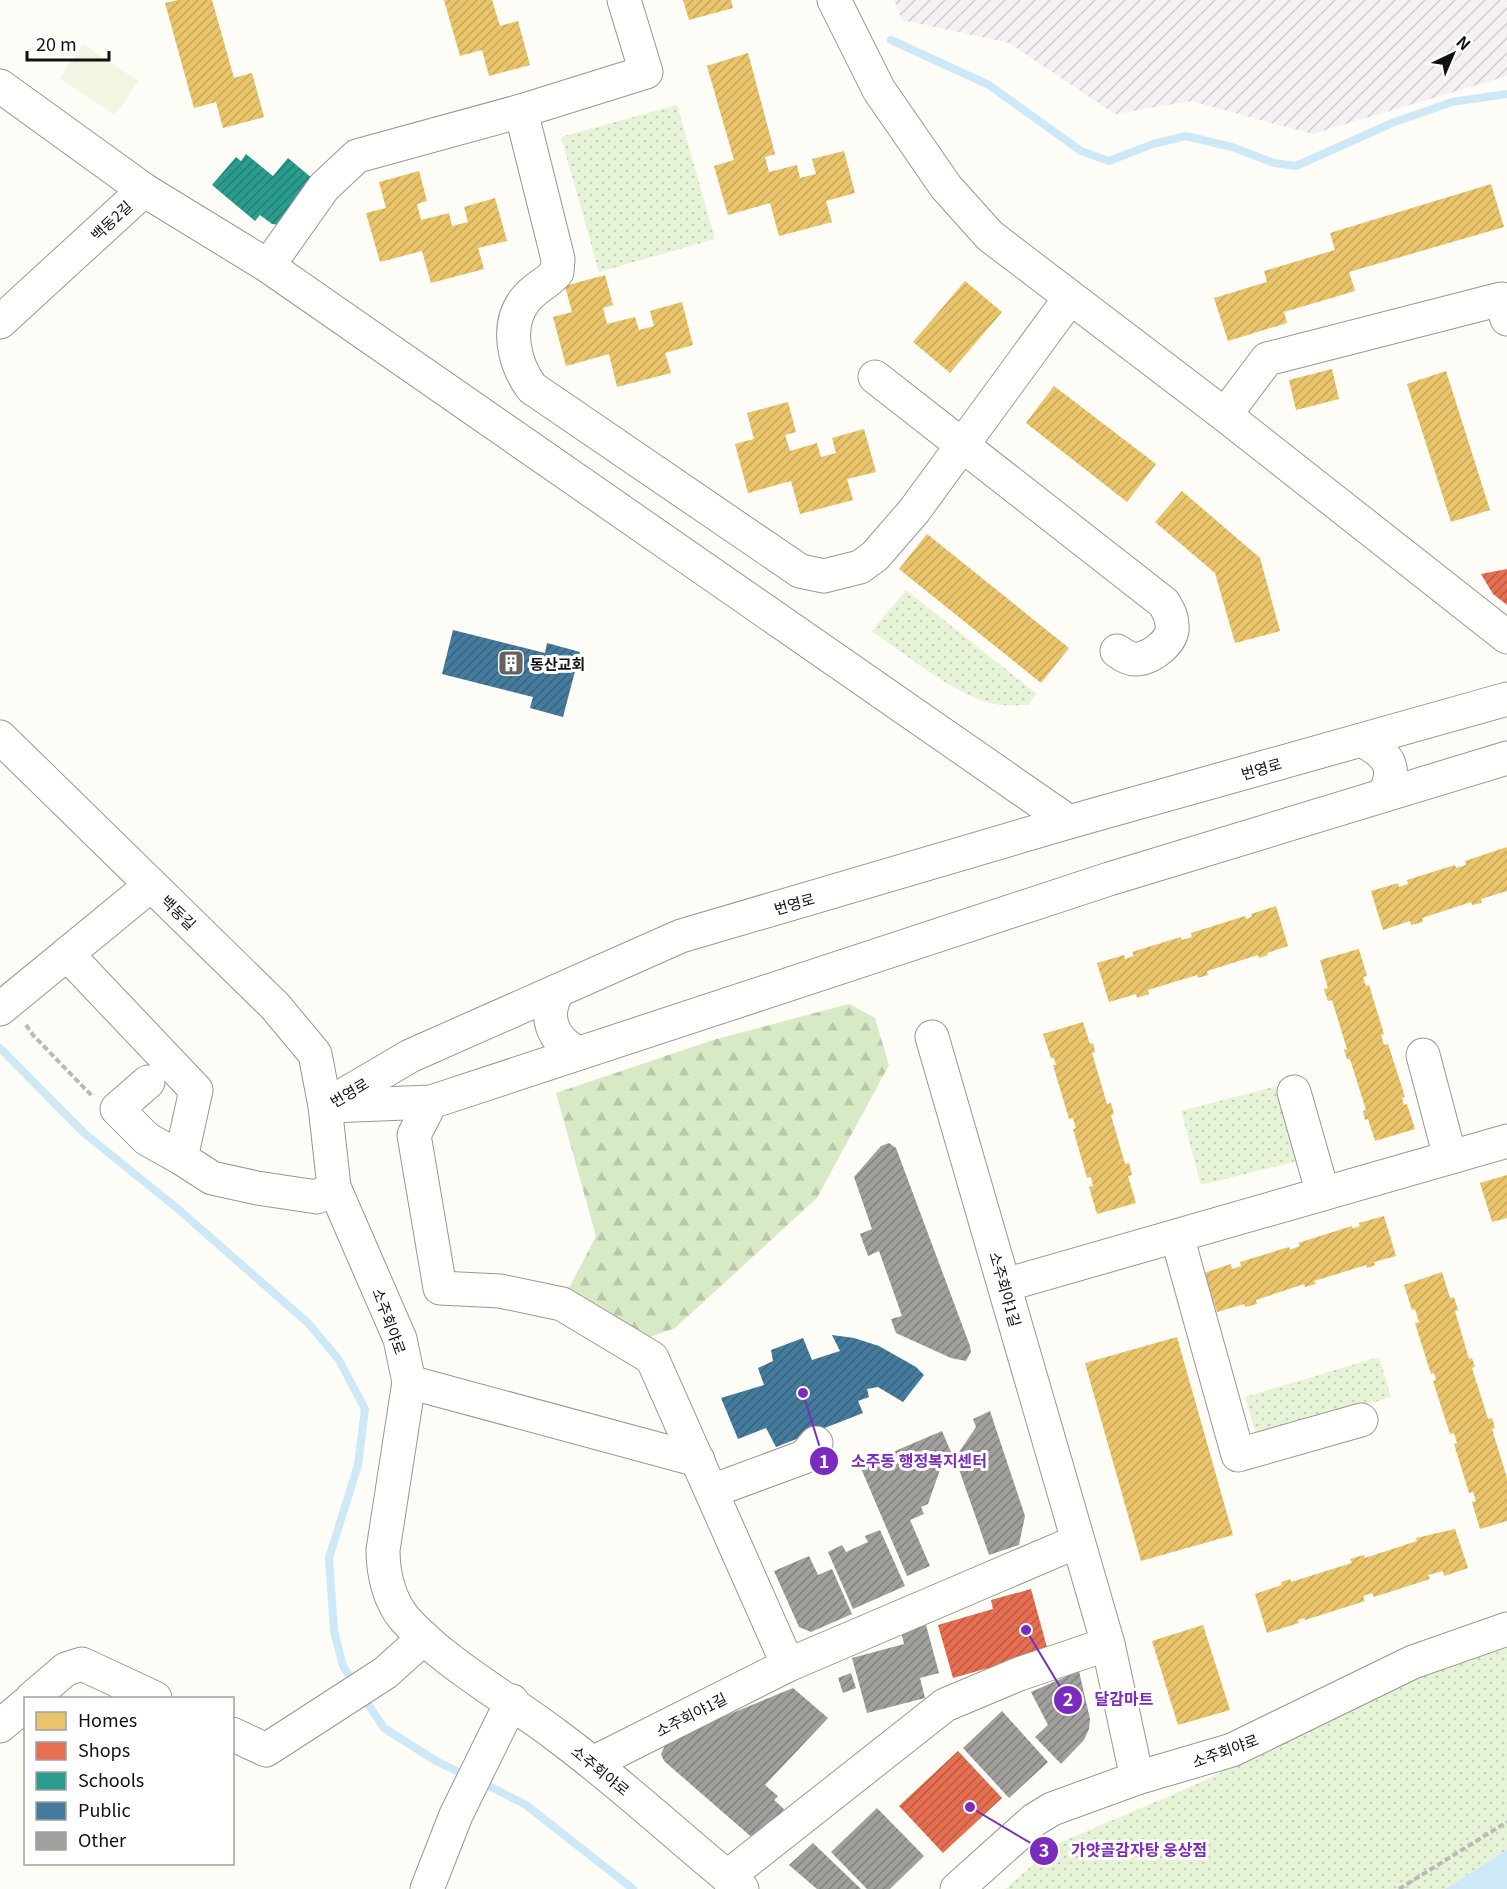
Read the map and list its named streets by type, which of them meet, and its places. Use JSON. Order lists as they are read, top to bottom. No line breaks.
{"streets":{"street":["백동2길","번영로","백동길","소주회야1길","소주회야로"]},"crossings":[["번영로","백동길"],["번영로","소주회야로"],["백동길","소주회야로"],["소주회야1길","소주회야로"]],"places":{"building":["동산교회"],"other":["소주동 행정복지센터","달감마트","가얏골감자탕 웅상점"]},"legend":["Homes","Shops","Schools","Public","Other"],"scale_bar":"20 m","north":"top right"}
